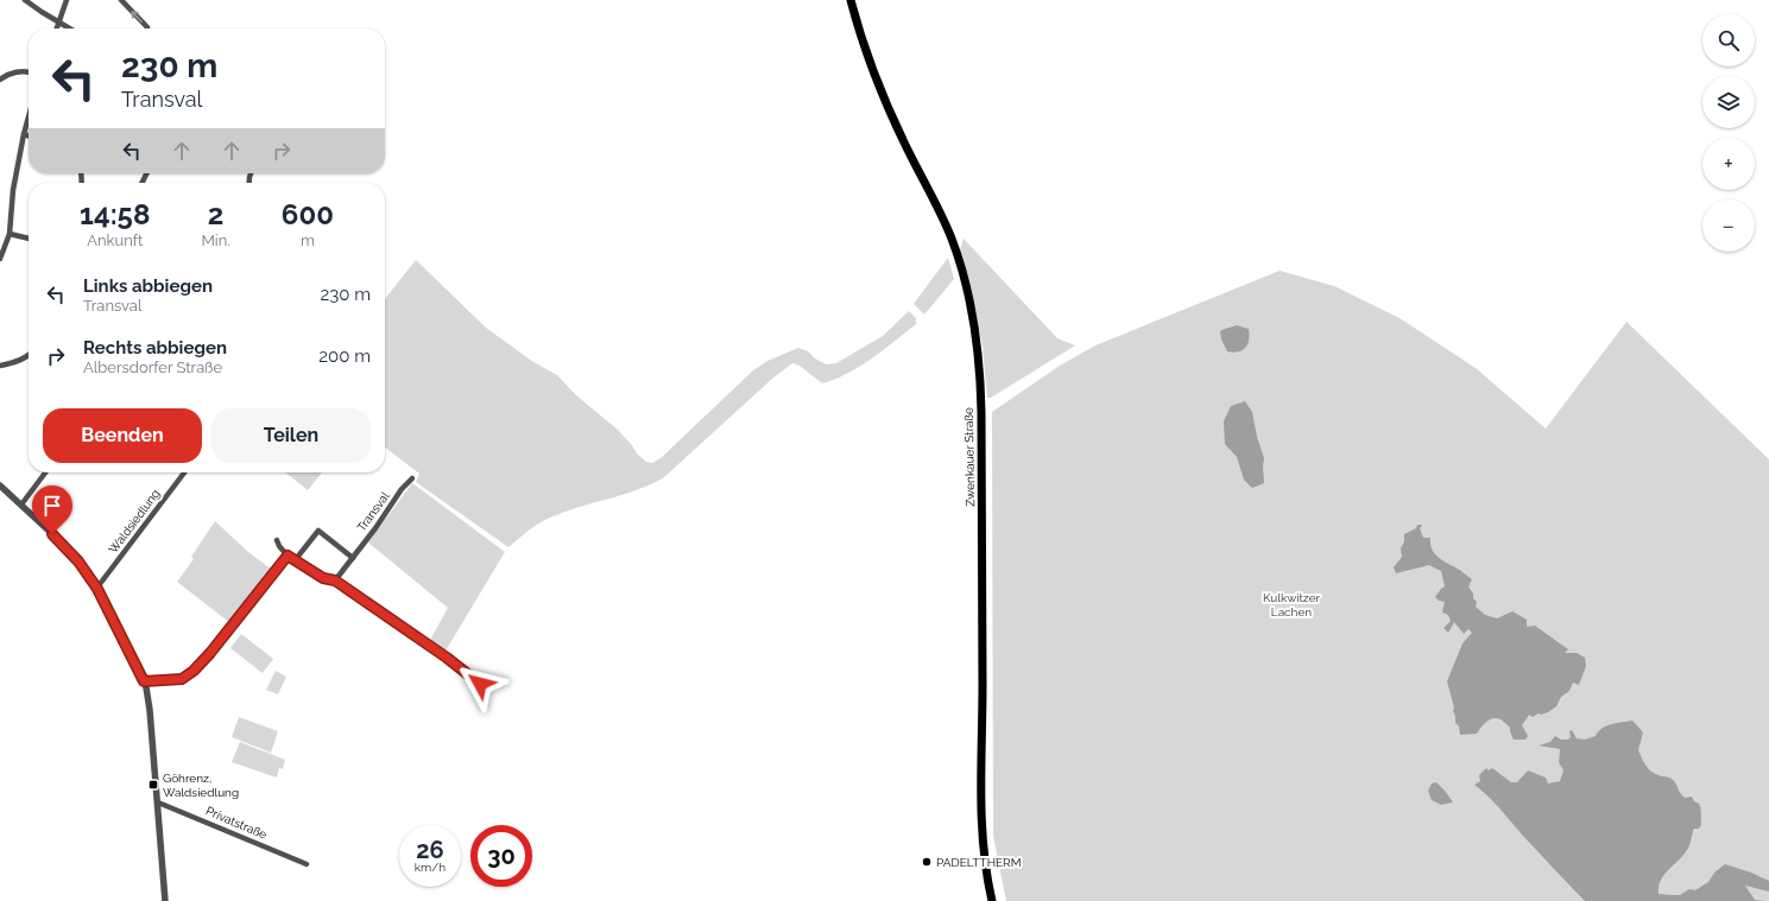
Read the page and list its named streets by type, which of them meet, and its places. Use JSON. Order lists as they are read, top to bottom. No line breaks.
{"streets":{"main road":["Zwenkauer Straße"],"street":["Transval","Waldsiedlung","Privatstraße"]},"parks":["Kulkwitzer Lachen"],"places":{"transit":["Göhrenz, Waldsiedlung"],"other":["PADELTTHERM"]},"page":{"map_buttons":["+","−"],"turn":["230 m","Transval"],"eta":["14:58","Ankunft","2","Min.","600","m"],"list":[{"name":"Links abbiegen","note":"Transval","value":"230 m"},{"name":"Rechts abbiegen","note":"Albersdorfer Straße","value":"200 m"}],"buttons":["Beenden","Teilen"],"speed":"26 km/h","limit":"30"}}
